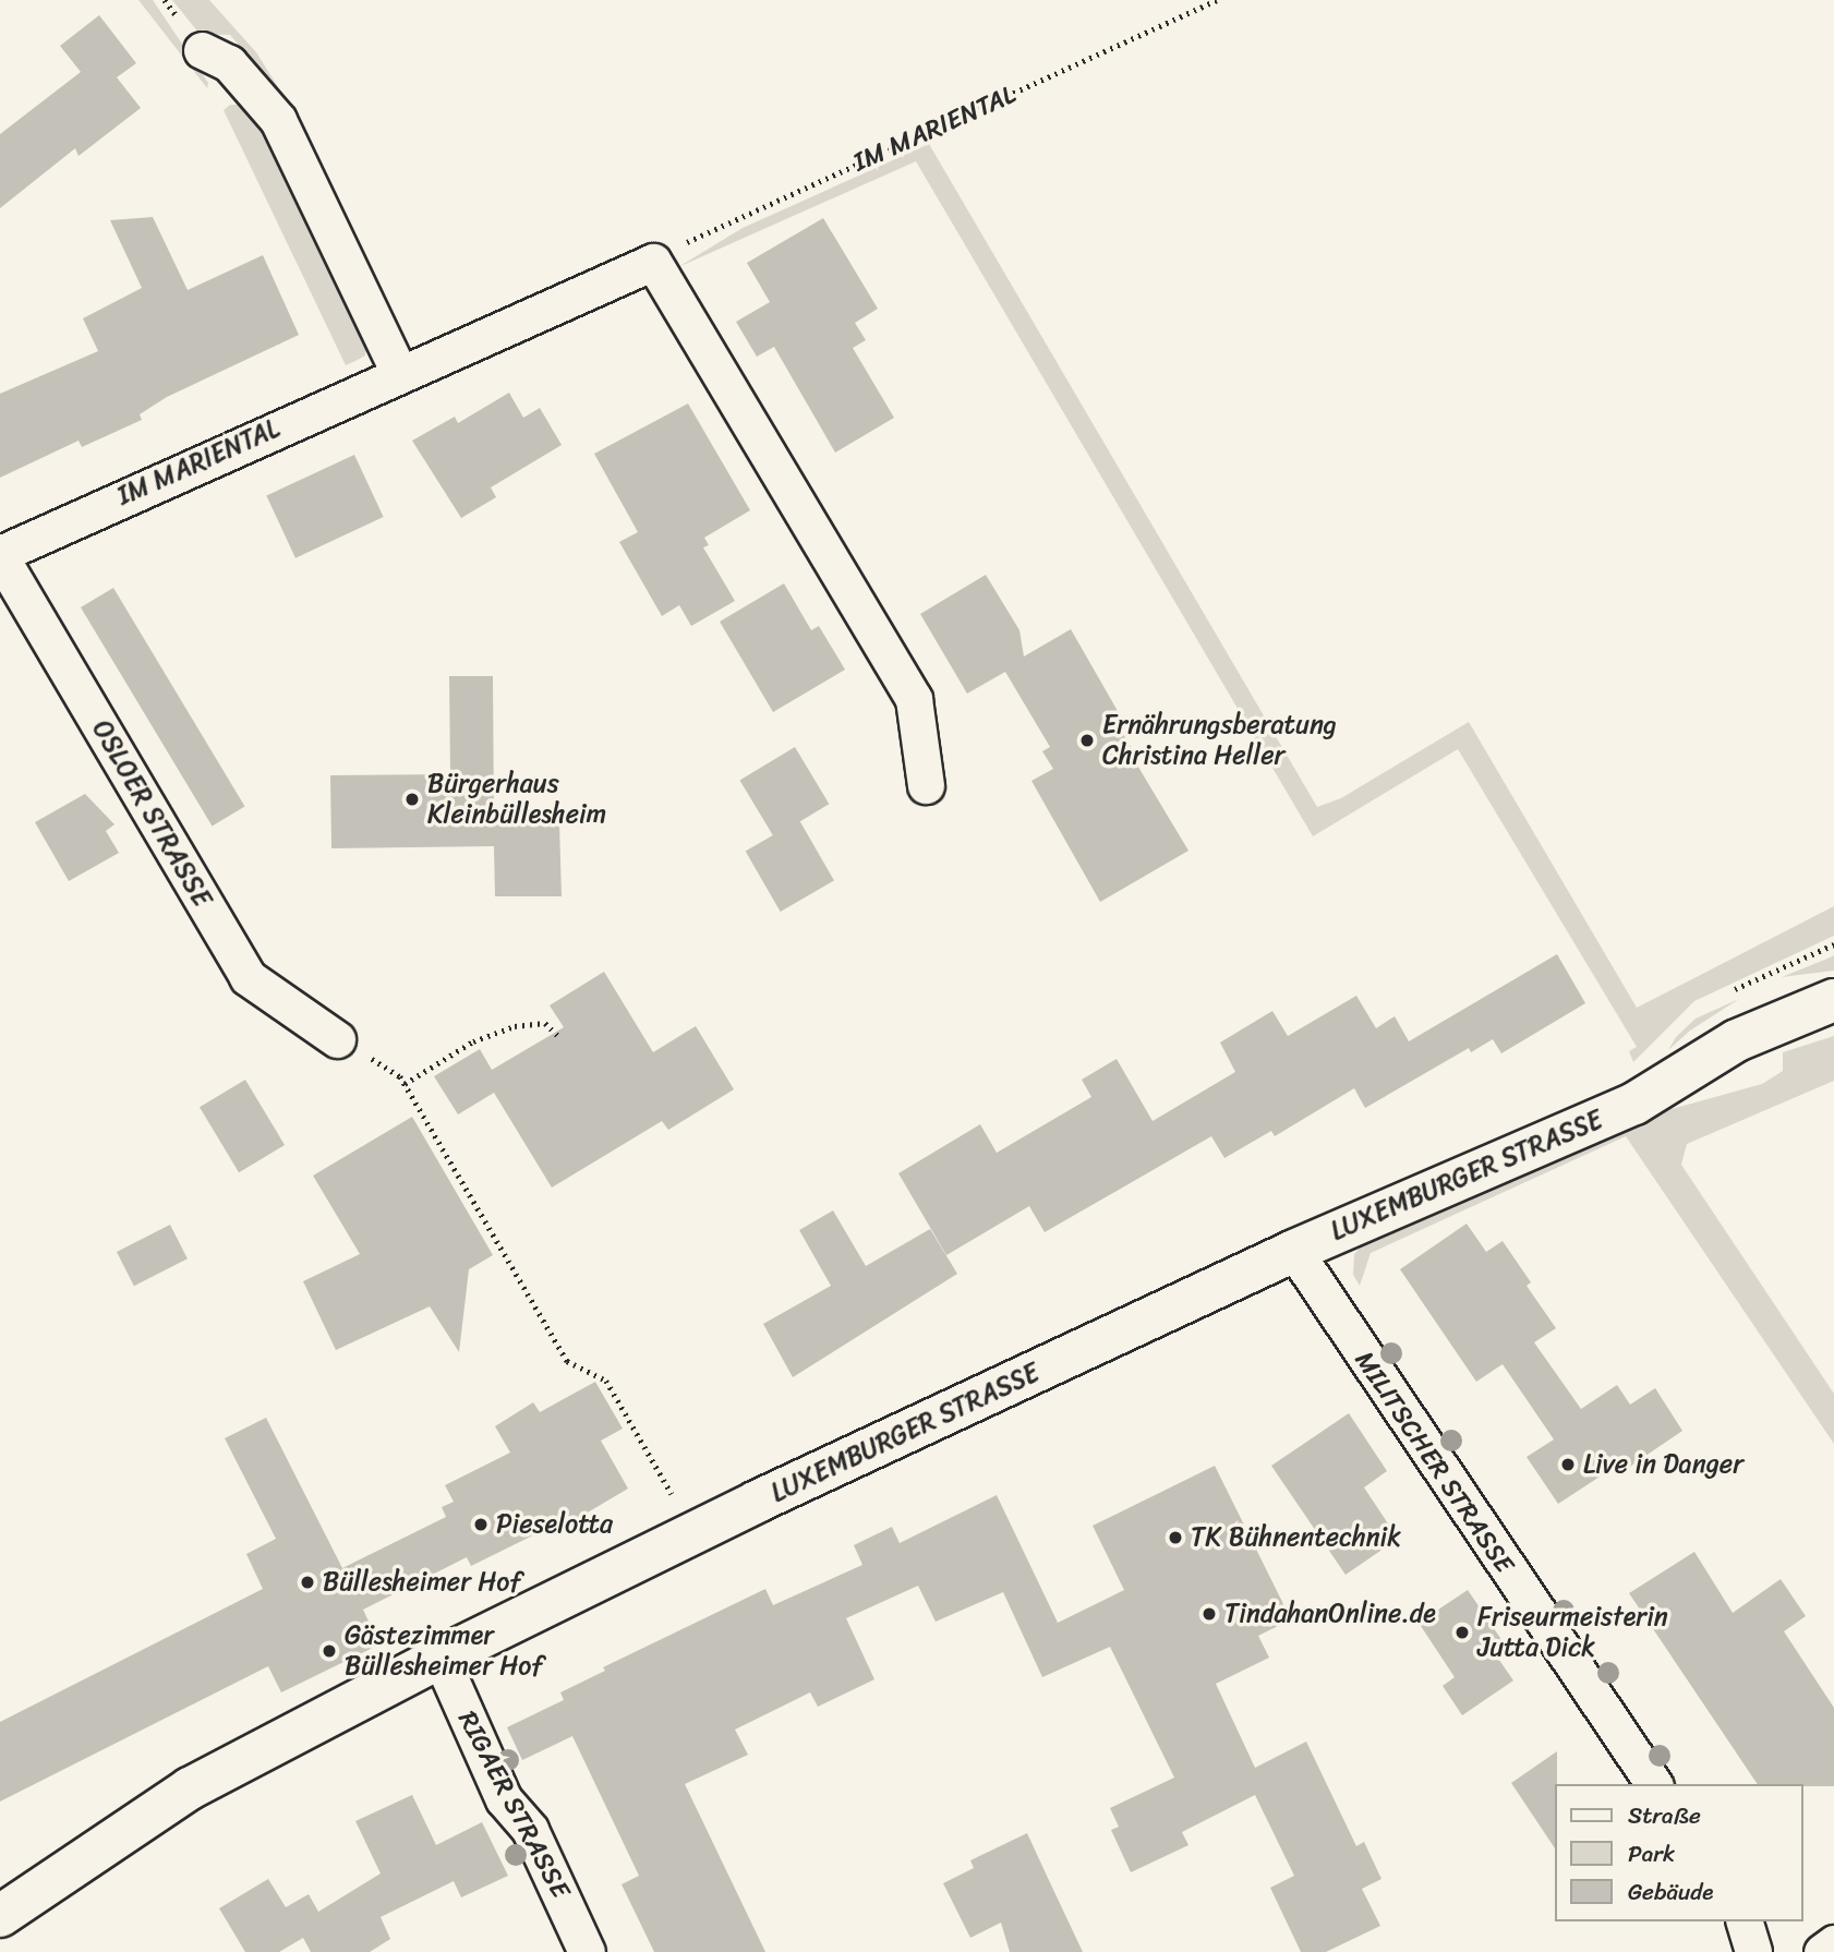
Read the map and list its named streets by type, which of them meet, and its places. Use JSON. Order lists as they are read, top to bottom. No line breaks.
{"streets":{"street":["IM MARIENTAL","OSLOER STRASSE","LUXEMBURGER STRASSE","MILITSCHER STRASSE","RIGAER STRASSE"]},"crossings":[["IM MARIENTAL","OSLOER STRASSE"],["LUXEMBURGER STRASSE","MILITSCHER STRASSE"],["LUXEMBURGER STRASSE","RIGAER STRASSE"]],"places":["Ernährungsberatung Christina Heller","Bürgerhaus Kleinbüllesheim","Live in Danger","Pieselotta","TK Bühnentechnik","Büllesheimer Hof","TindahanOnline.de","Friseurmeisterin Jutta Dick","Gästezimmer Büllesheimer Hof"],"legend":["Straße","Park","Gebäude"]}
